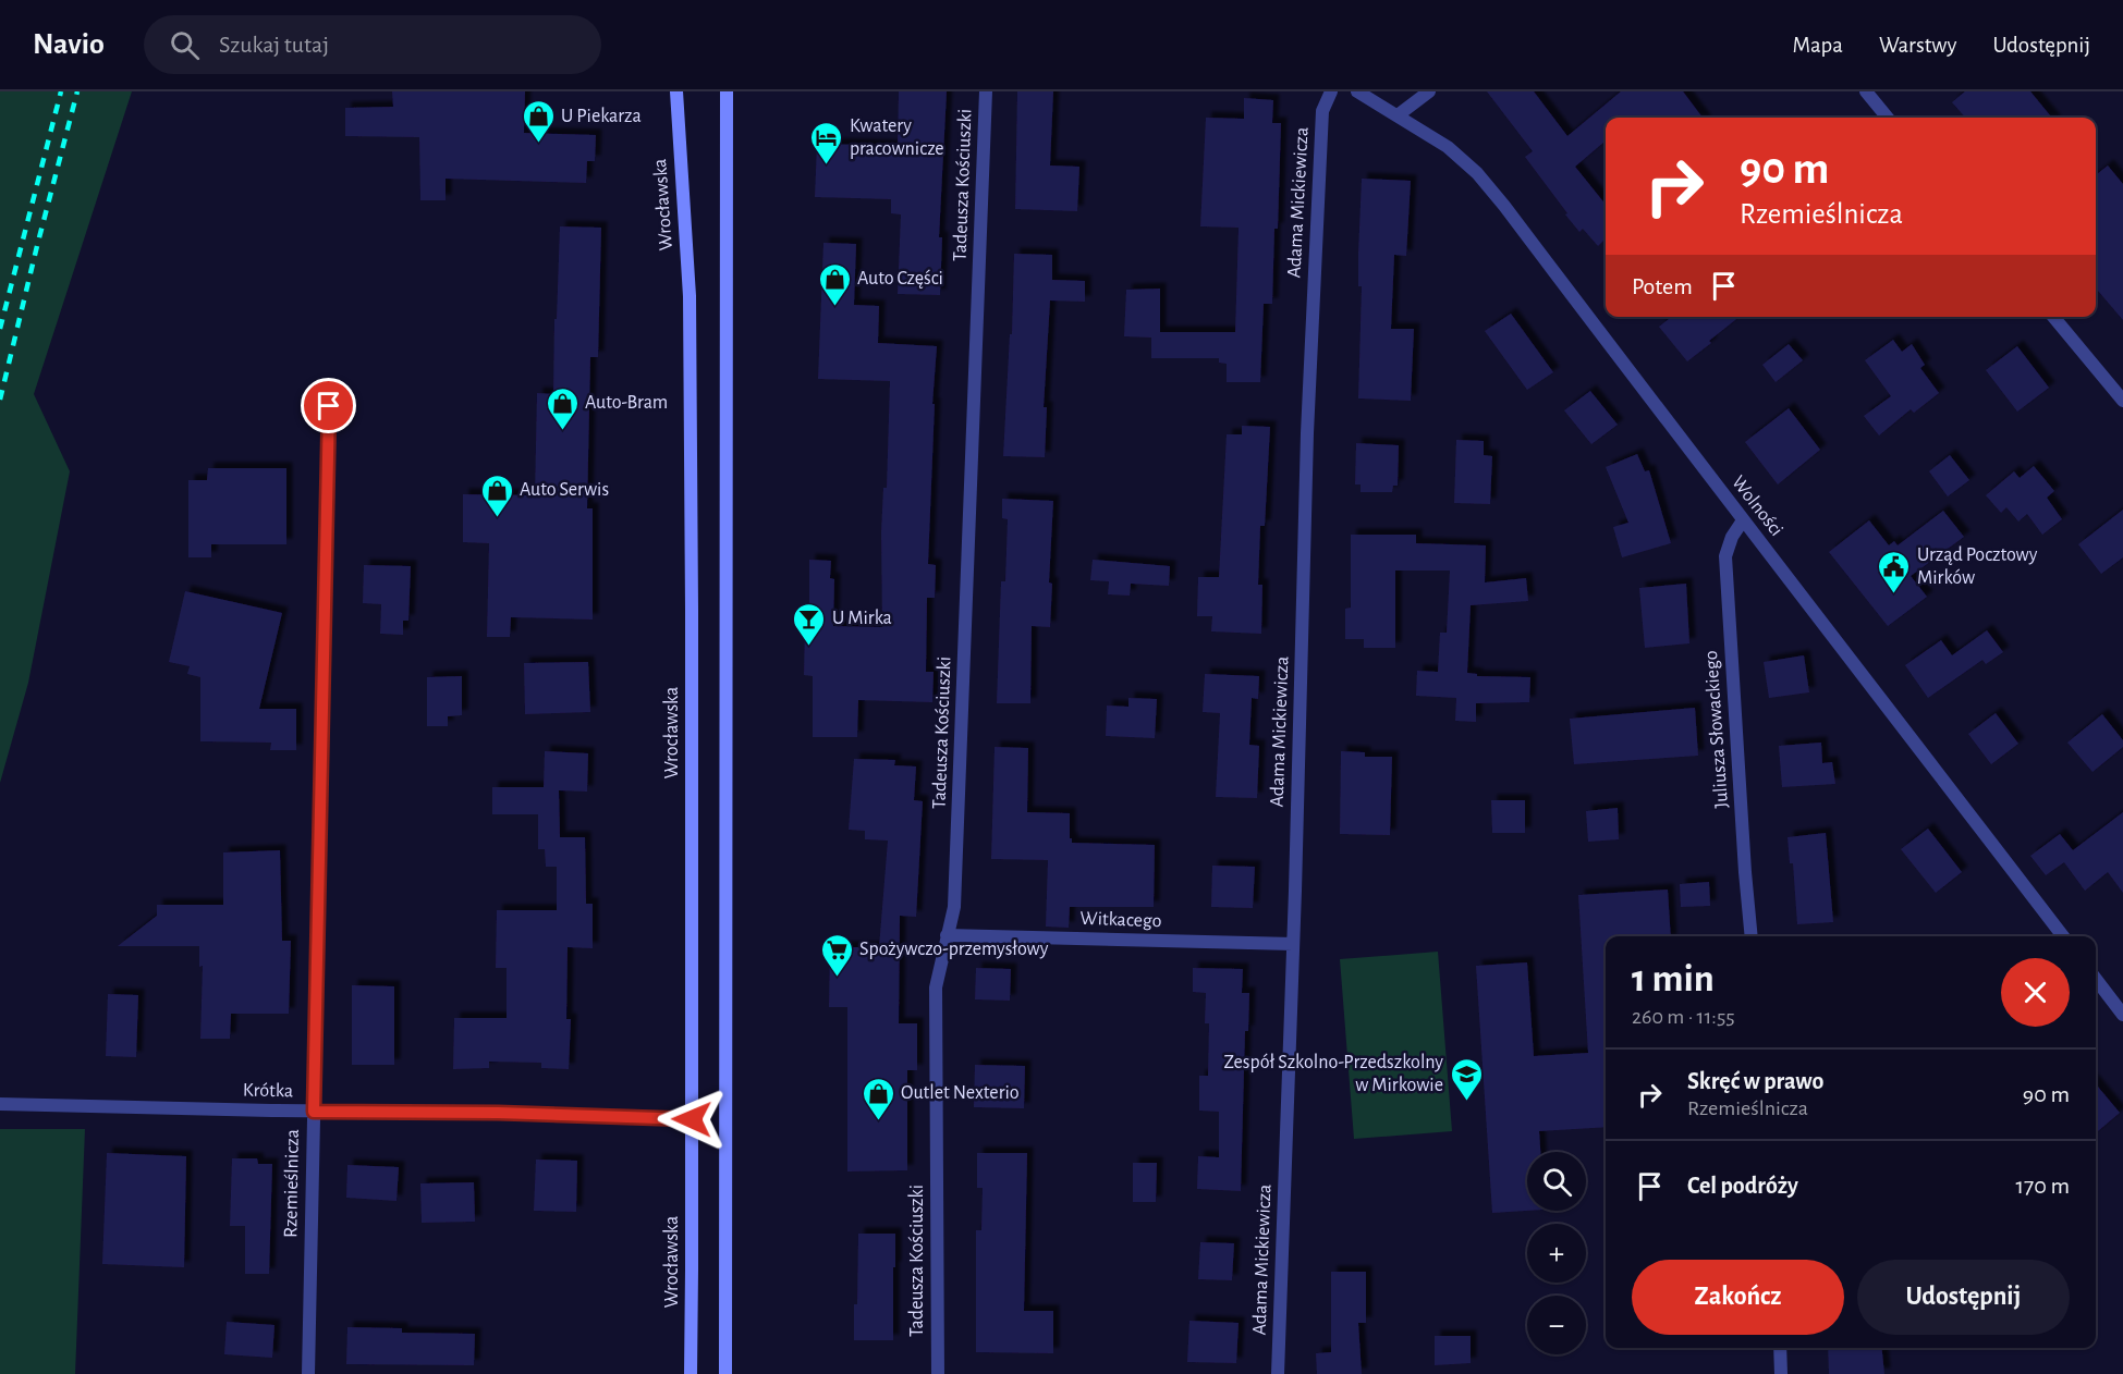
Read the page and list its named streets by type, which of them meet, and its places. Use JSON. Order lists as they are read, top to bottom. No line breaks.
{"streets":{"main road":["Wrocławska"],"street":["Tadeusza Kościuszki","Adama Mickiewicza","Wolności","Juliusza Słowackiego","Witkacego","Krótka","Rzemieślnicza"]},"crossings":[["Tadeusza Kościuszki","Witkacego"],["Adama Mickiewicza","Witkacego"],["Wrocławska","Krótka"],["Wolności","Juliusza Słowackiego"],["Krótka","Rzemieślnicza"]],"places":{"shop":["U Piekarza","Auto Części","Auto-Bram","Auto Serwis","Outlet Nexterio"],"hotel":["Kwatery pracownicze"],"public building":["Urząd Pocztowy Mirków"],"bar":["U Mirka"],"supermarket":["Spożywczo-przemysłowy"],"school or university":["Zespół Szkolno-Przedszkolny w Mirkowie"]},"page":{"header":"Navio","search":"Szukaj tutaj","nav":["Mapa","Warstwy","Udostępnij"],"turn":["90 m","Rzemieślnicza"],"then":"Potem","heading":["1 min","260 m · 11:55"],"list":[{"name":"Skręć w prawo","note":"Rzemieślnicza","value":"90 m"},{"name":"Cel podróży","value":"170 m"}],"map_buttons":["+","−"],"buttons":["Zakończ","Udostępnij"]}}
